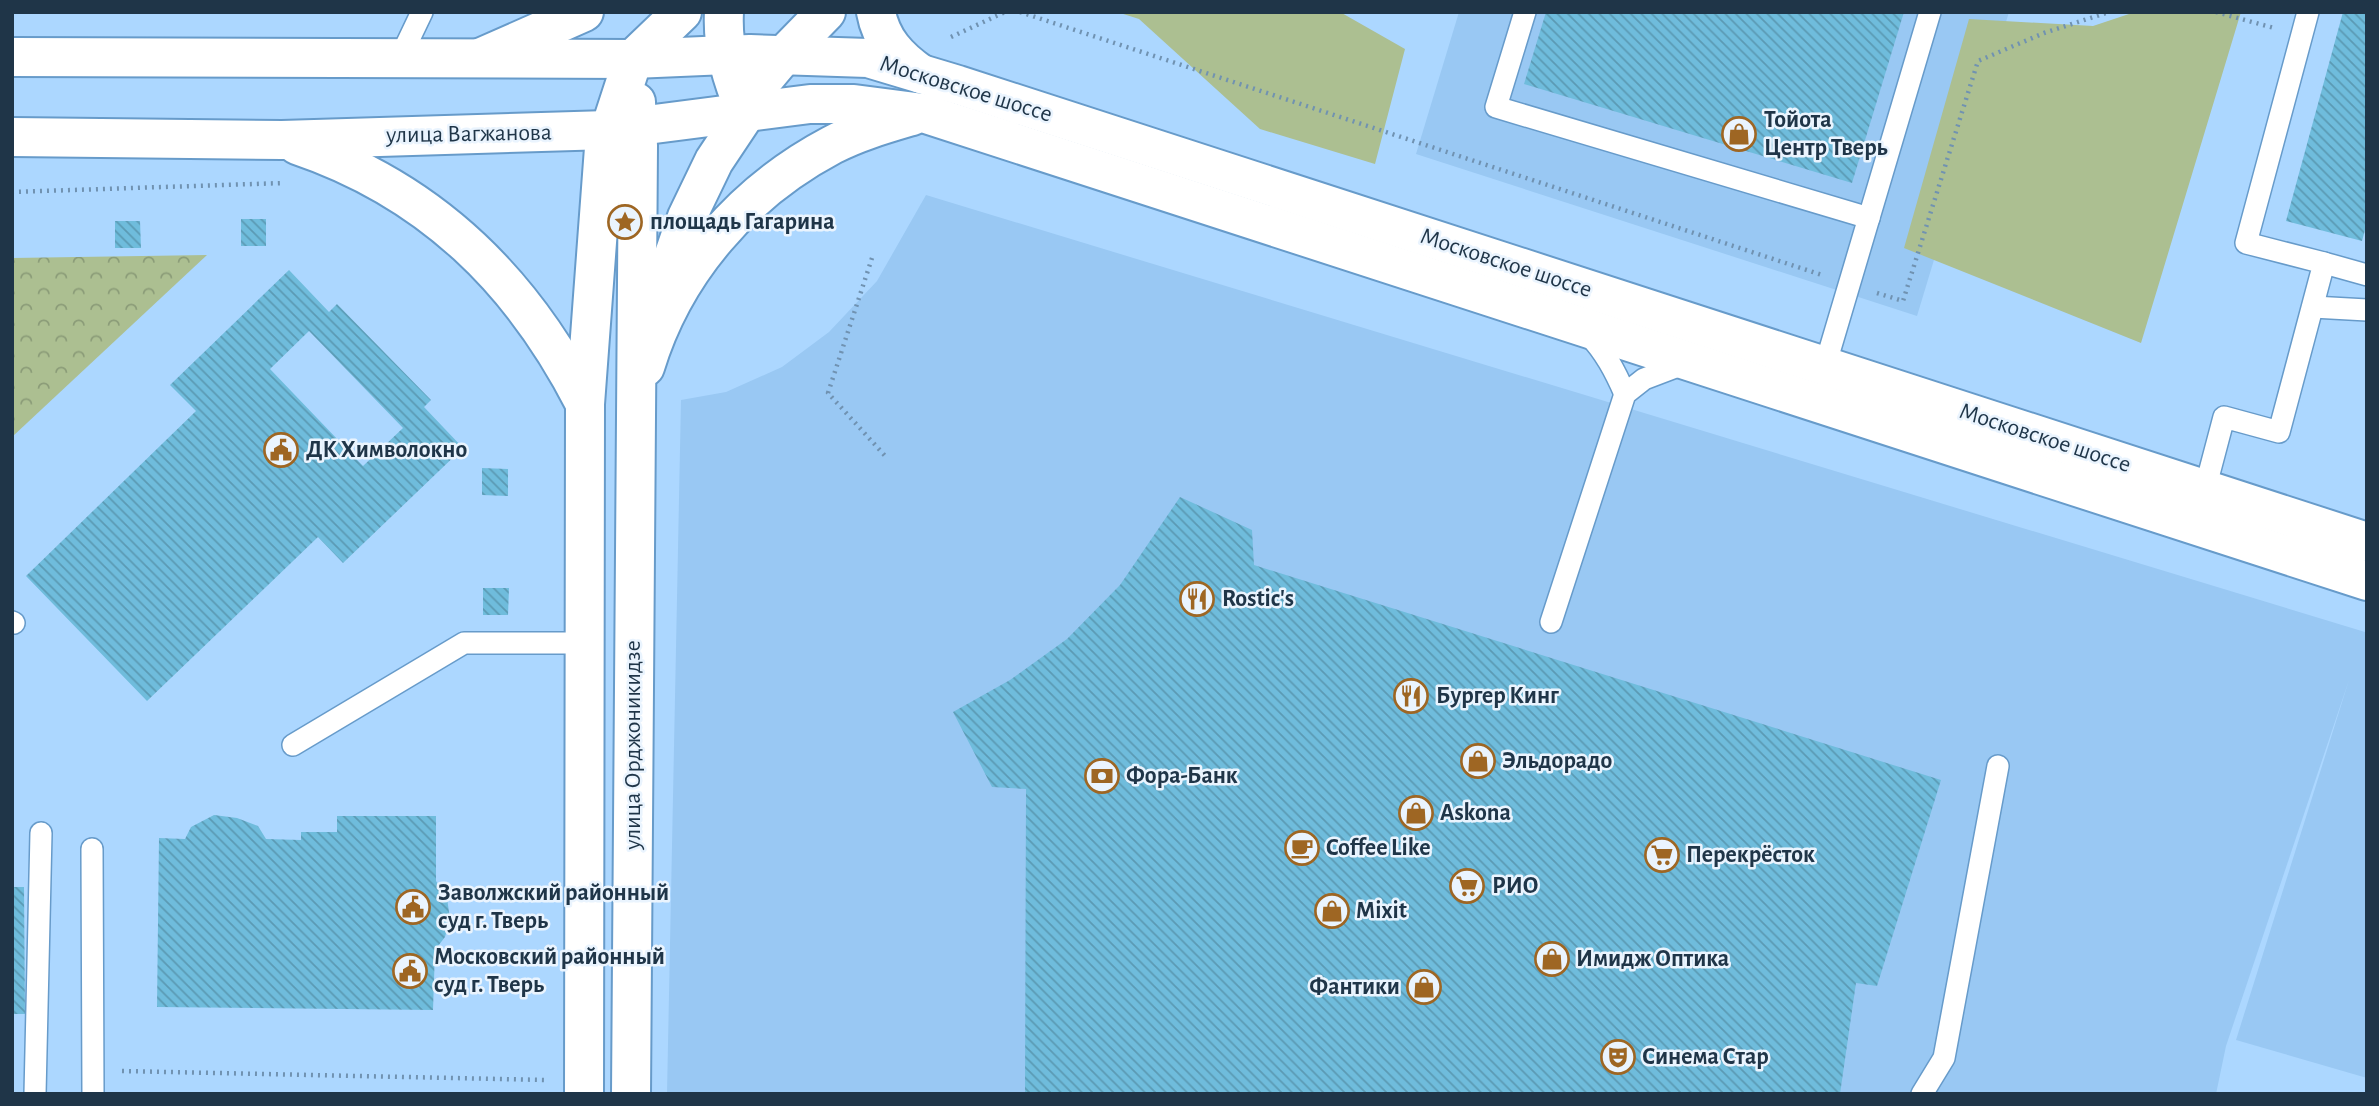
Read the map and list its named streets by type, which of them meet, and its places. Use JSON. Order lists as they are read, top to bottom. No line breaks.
{"streets":{"main road":["Московское шоссе","улица Вагжанова","улица Орджоникидзе"]},"crossings":[["Московское шоссе","улица Вагжанова"],["улица Вагжанова","улица Орджоникидзе"]],"places":{"shop":["Тойота Центр Тверь","Эльдорадо","Askona","Mixit","Имидж Оптика","Фантики"],"place":["площадь Гагарина"],"public building":["ДК Химволокно","Заволжский районный суд г. Тверь","Московский районный суд г. Тверь"],"restaurant":["Rostic's","Бургер Кинг"],"bank":["Фора-Банк"],"cafe":["Coffee Like"],"supermarket":["Перекрёсток","РИО"],"theatre":["Синема Стар"]}}
